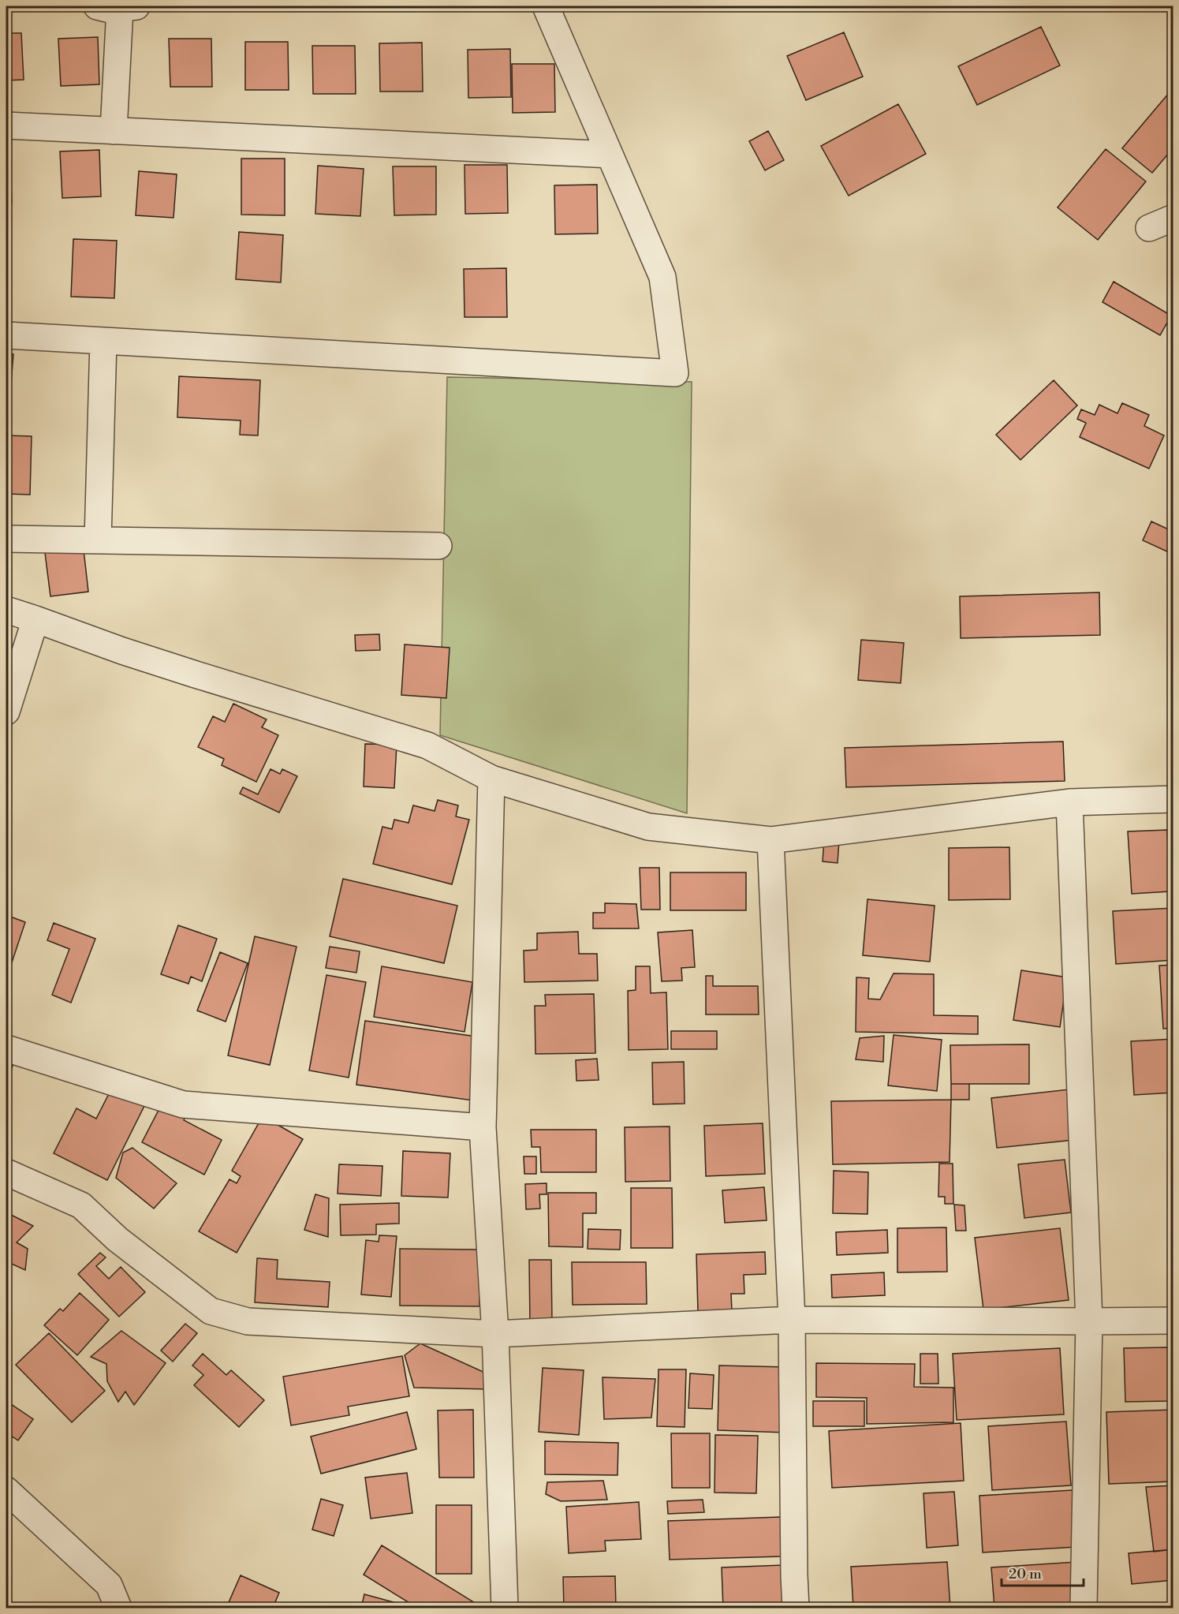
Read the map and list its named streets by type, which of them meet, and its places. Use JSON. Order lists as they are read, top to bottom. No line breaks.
{"scale_bar":"20 m"}
